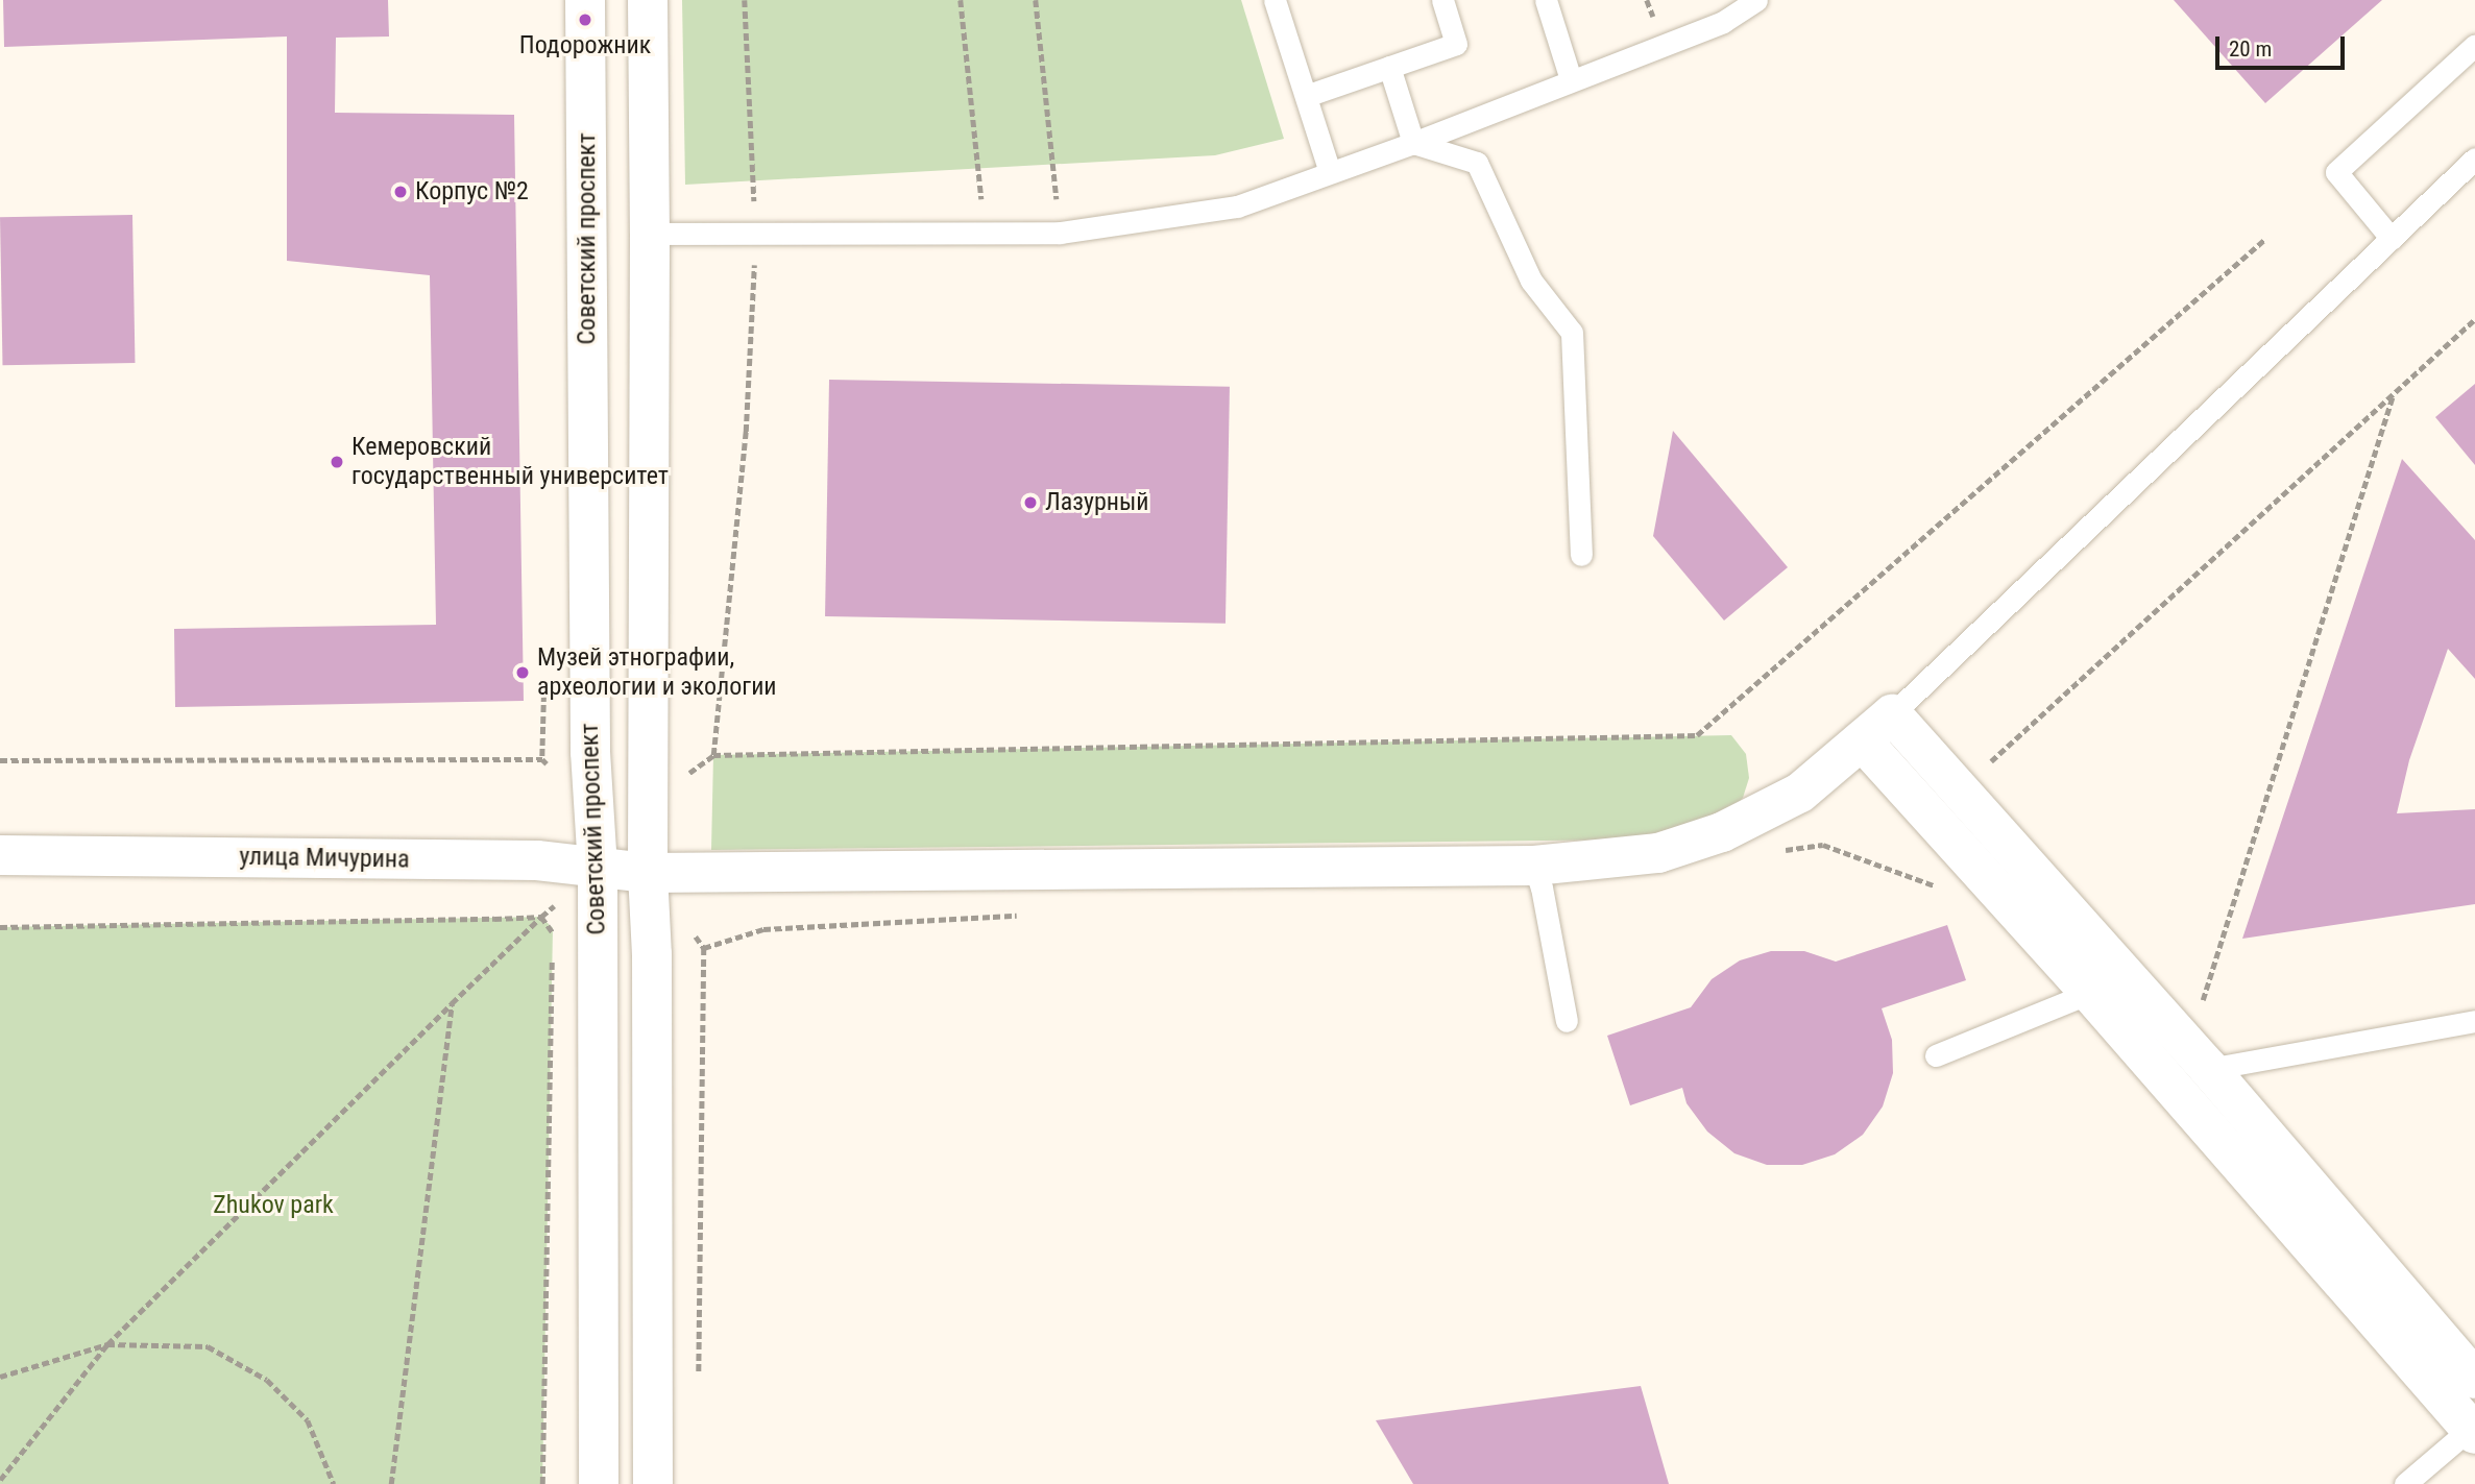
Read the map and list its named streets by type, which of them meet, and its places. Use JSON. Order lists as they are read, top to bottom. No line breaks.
{"streets":{"main road":["Советский проспект","улица Мичурина"]},"crossings":[["Советский проспект","улица Мичурина"]],"parks":["Zhukov park"],"places":["Подорожник","Корпус №2","Кемеровский государственный университет","Лазурный","Музей этнографии, археологии и экологии"],"scale_bar":"20 m"}
